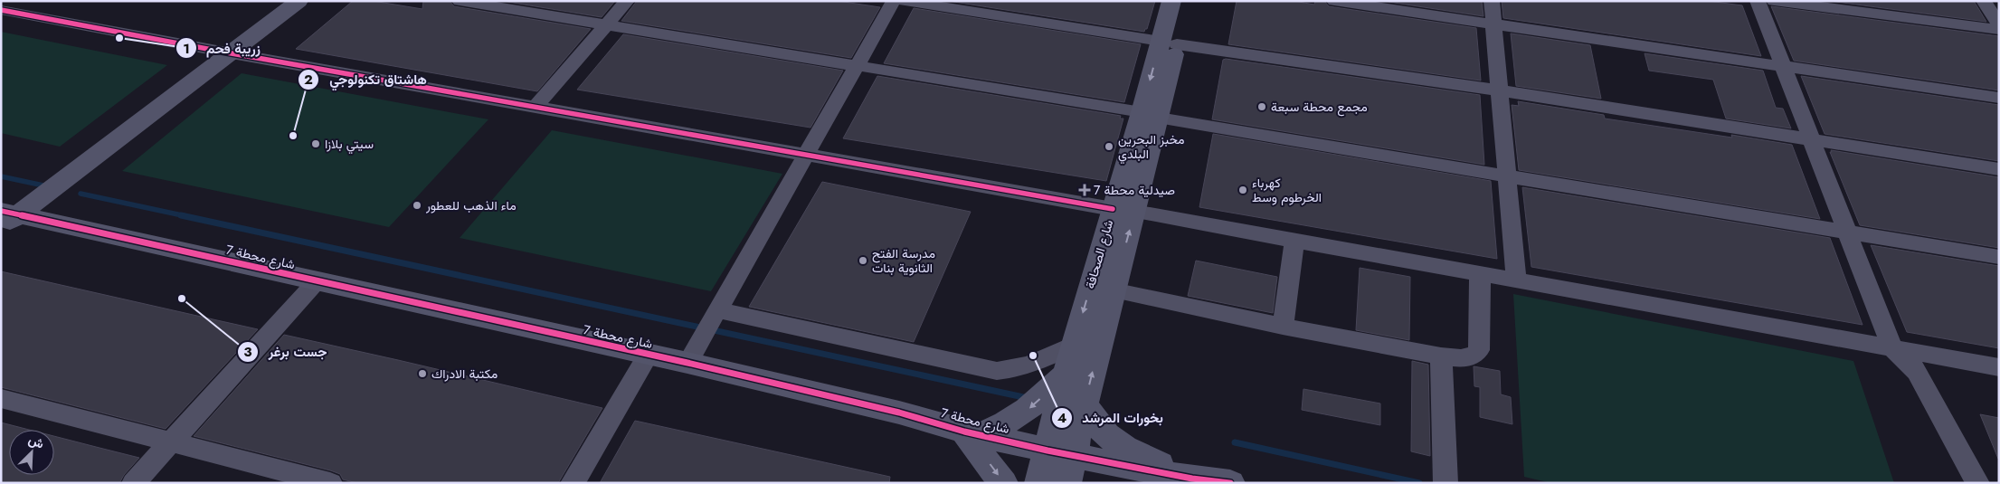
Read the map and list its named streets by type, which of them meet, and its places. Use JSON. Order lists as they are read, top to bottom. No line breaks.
{"streets":{"street":["شارع الصحافة","شارع محطة 7"]},"crossings":[["شارع الصحافة","شارع محطة 7"]],"places":{"other":["زريبة فحم","مجمع محطة سبعة","هاشتاق تكنولوجي","سيتي بلازا","مخبز البحرين البلدي","كهرباء الخرطوم وسط","ماء الذهب للعطور","مدرسة الفتح الثانوية بنات","جست برغر","بخورات المرشد","مكتبة الادراك"],"health":["صيدلية محطة 7"]},"north":"top right"}
